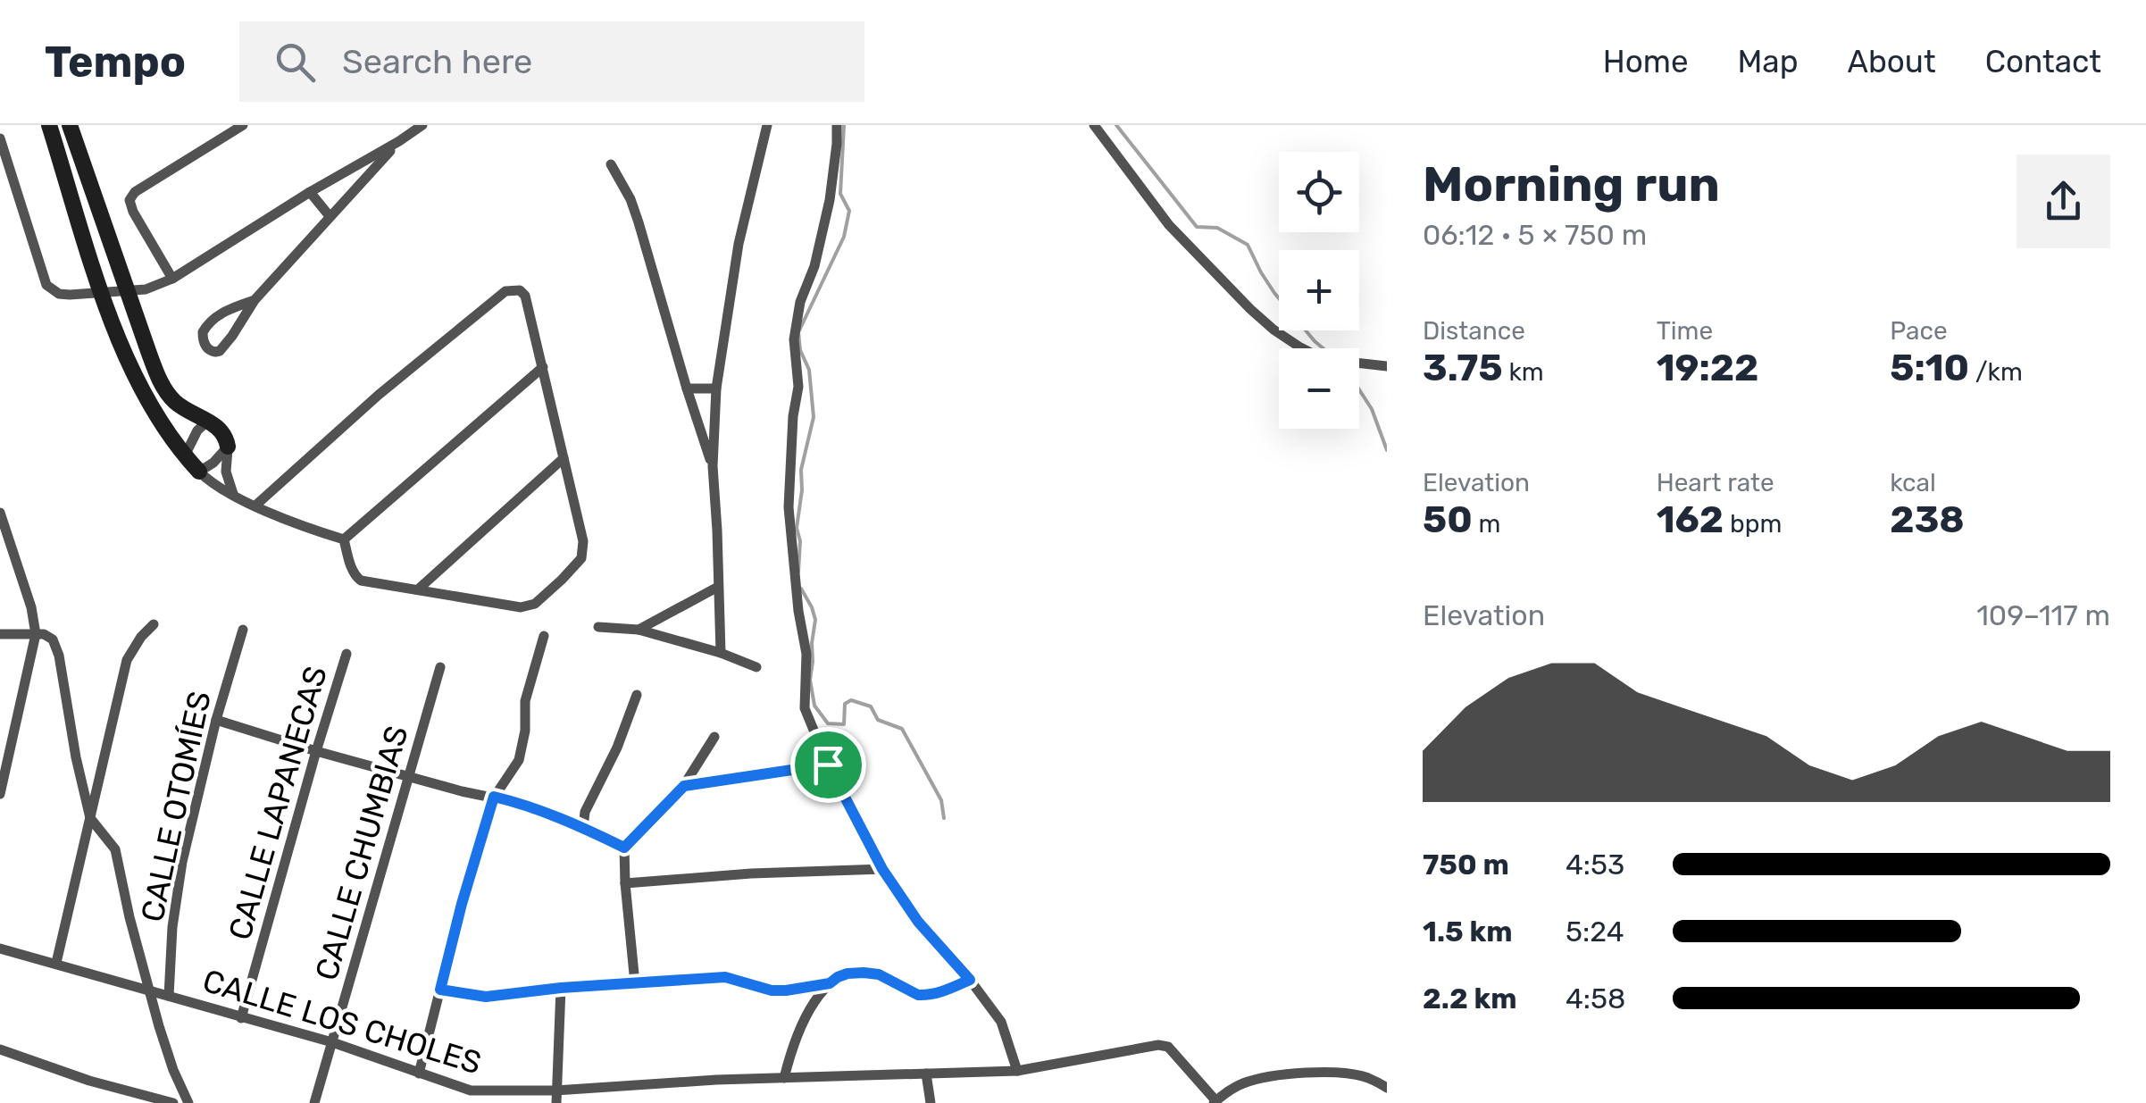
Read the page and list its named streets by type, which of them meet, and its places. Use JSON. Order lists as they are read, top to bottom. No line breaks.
{"streets":{"street":["CALLE LAPANECAS","CALLE OTOMÍES","CALLE CHUMBIAS","CALLE LOS CHOLES"]},"crossings":[["CALLE LAPANECAS","CALLE LOS CHOLES"],["CALLE OTOMÍES","CALLE LOS CHOLES"],["CALLE CHUMBIAS","CALLE LOS CHOLES"]],"page":{"header":"Tempo","search":"Search here","nav":["Home","Map","About","Contact"],"heading":["Morning run","06:12 · 5 × 750 m"],"map_buttons":["+","−"],"stats":[["Distance","3.75 km"],["Time","19:22"],["Pace","5:10 /km"],["Elevation","50 m"],["Heart rate","162 bpm"],["kcal","238"]],"chart":["Elevation","109–117 m"],"list":[{"name":"750 m","note":"4:53"},{"name":"1.5 km","note":"5:24"},{"name":"2.2 km","note":"4:58"}]}}
